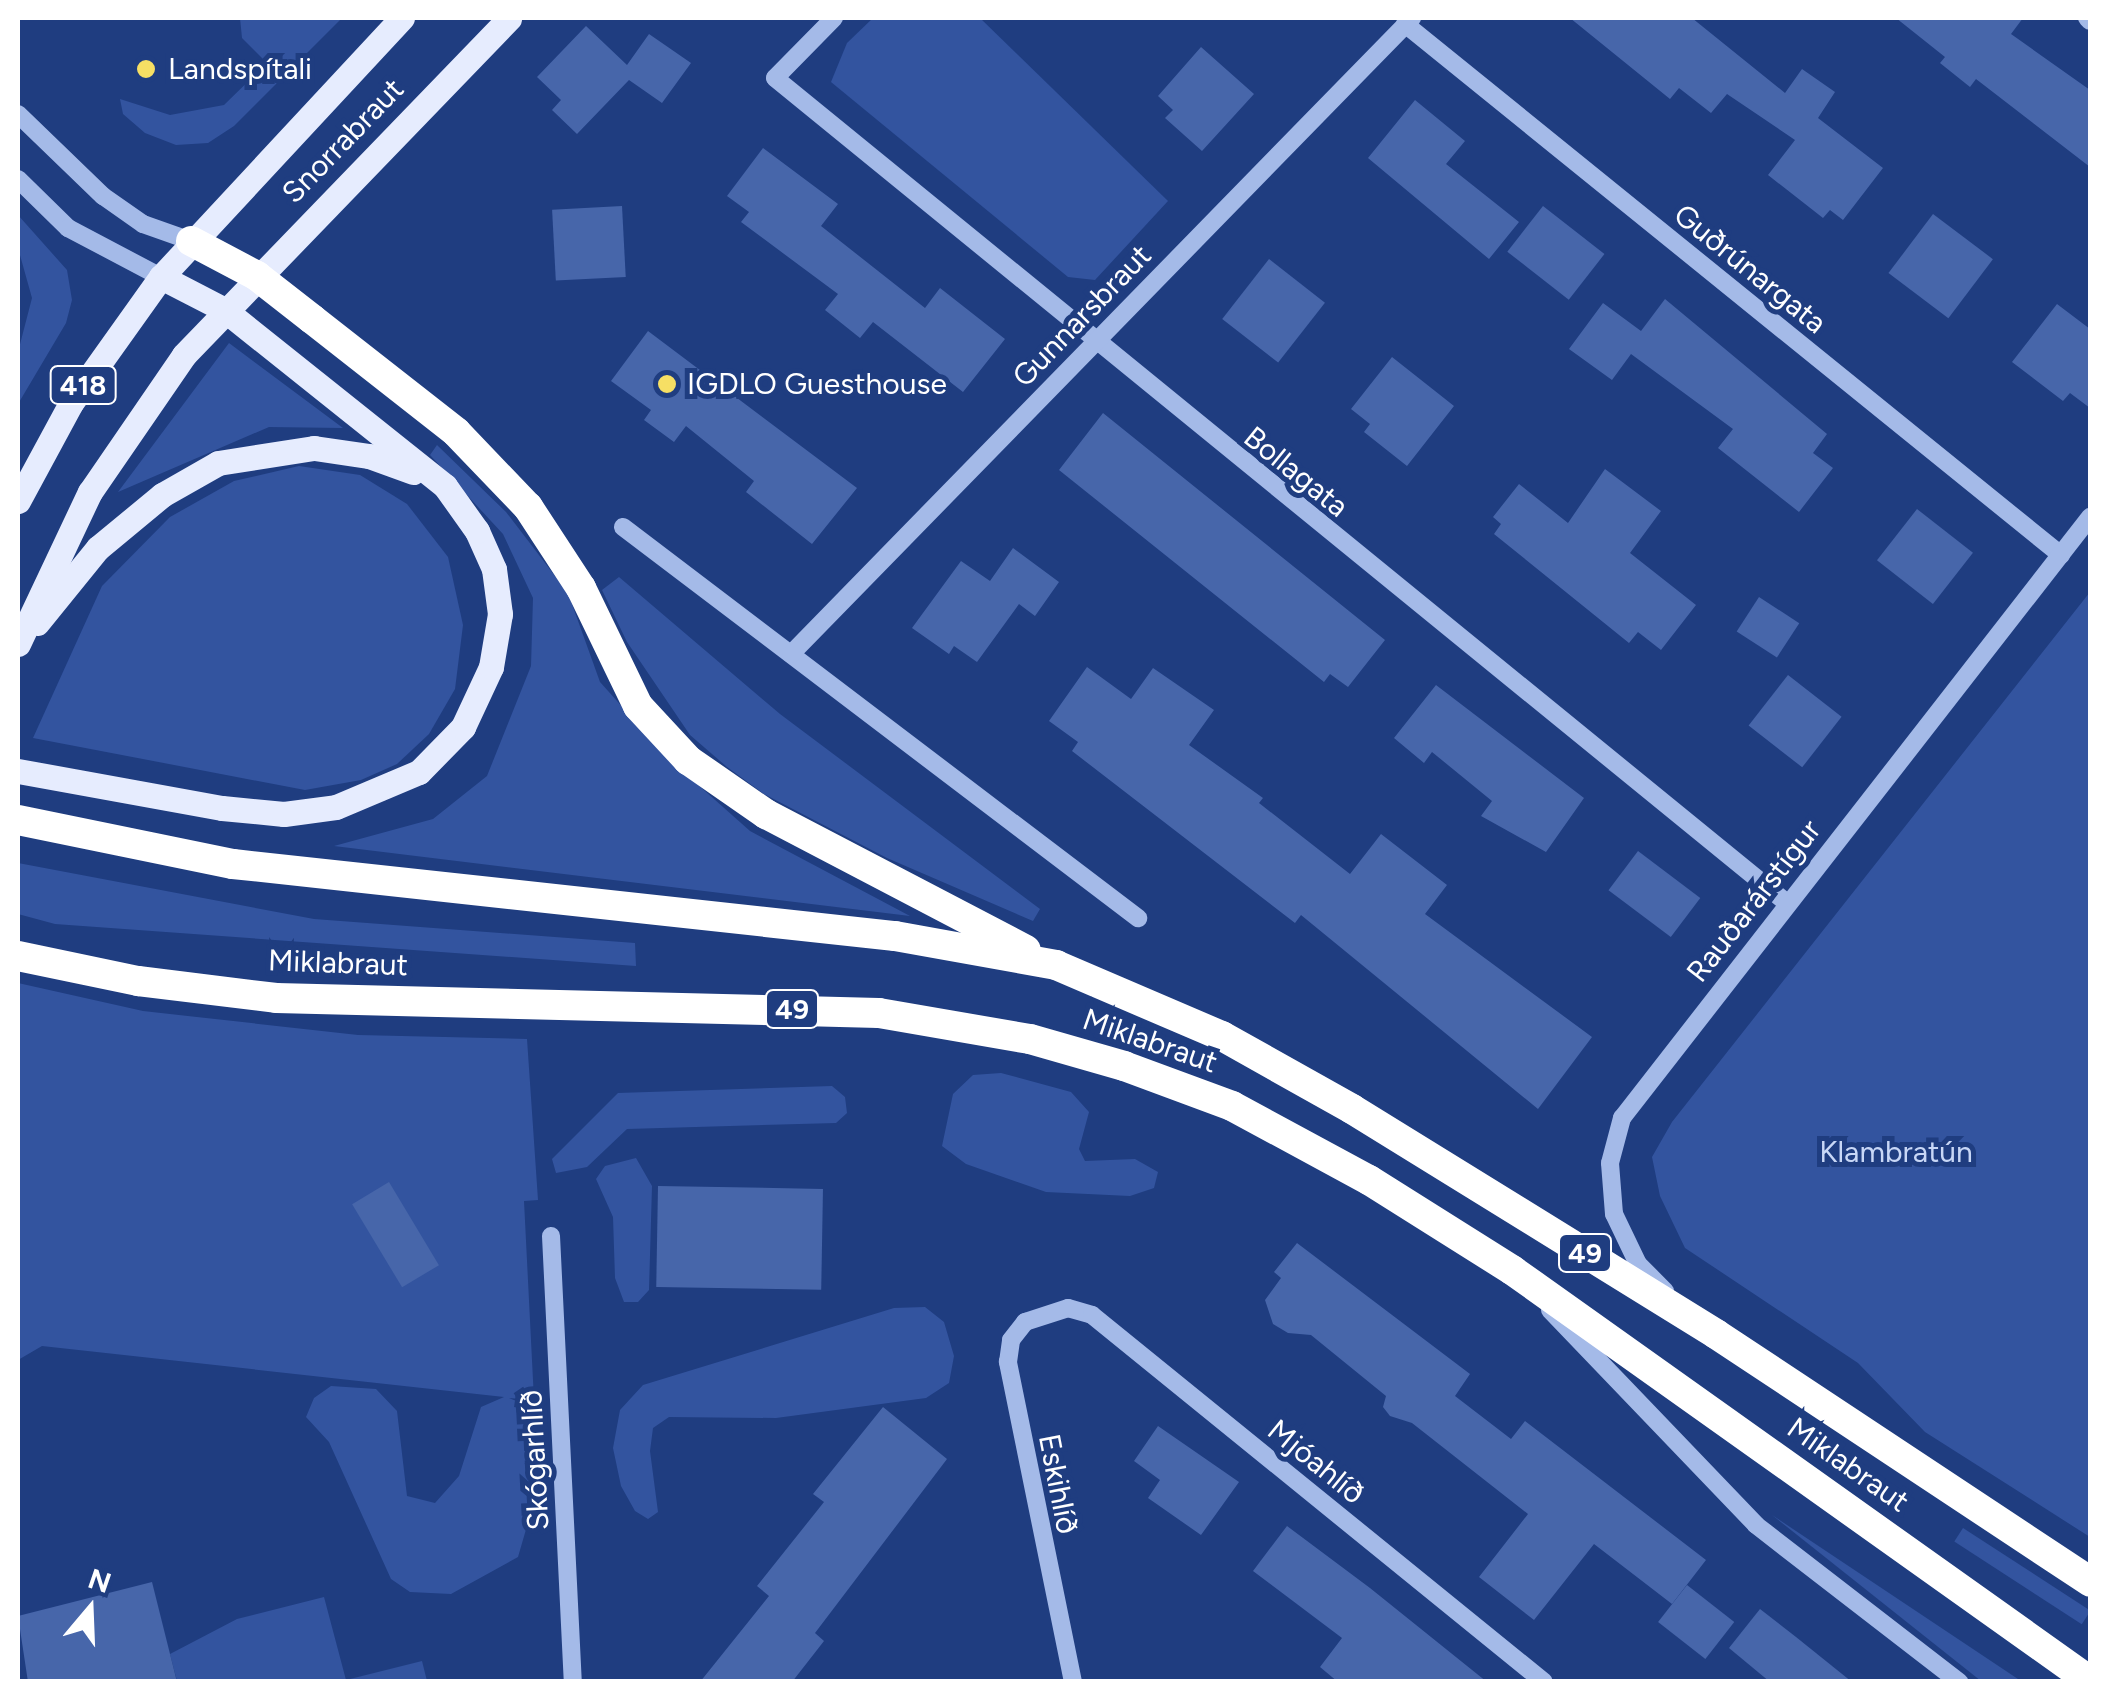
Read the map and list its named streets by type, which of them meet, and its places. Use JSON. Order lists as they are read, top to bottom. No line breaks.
{"streets":{"highway":["Miklabraut","49"],"main road":["Snorrabraut","418"],"street":["Guðrúnargata","Gunnarsbraut","Bollagata","Rauðarárstígur","Skógarhlíð","Mjóahlíð","Eskihlíð"]},"crossings":[["Snorrabraut","418"],["Guðrúnargata","Gunnarsbraut"],["Guðrúnargata","Rauðarárstígur"],["Gunnarsbraut","Bollagata"],["Bollagata","Rauðarárstígur"],["Rauðarárstígur","Miklabraut"],["Mjóahlíð","Eskihlíð"]],"parks":["Klambratún"],"places":["Landspítali","IGDLO Guesthouse"],"north":"top"}
